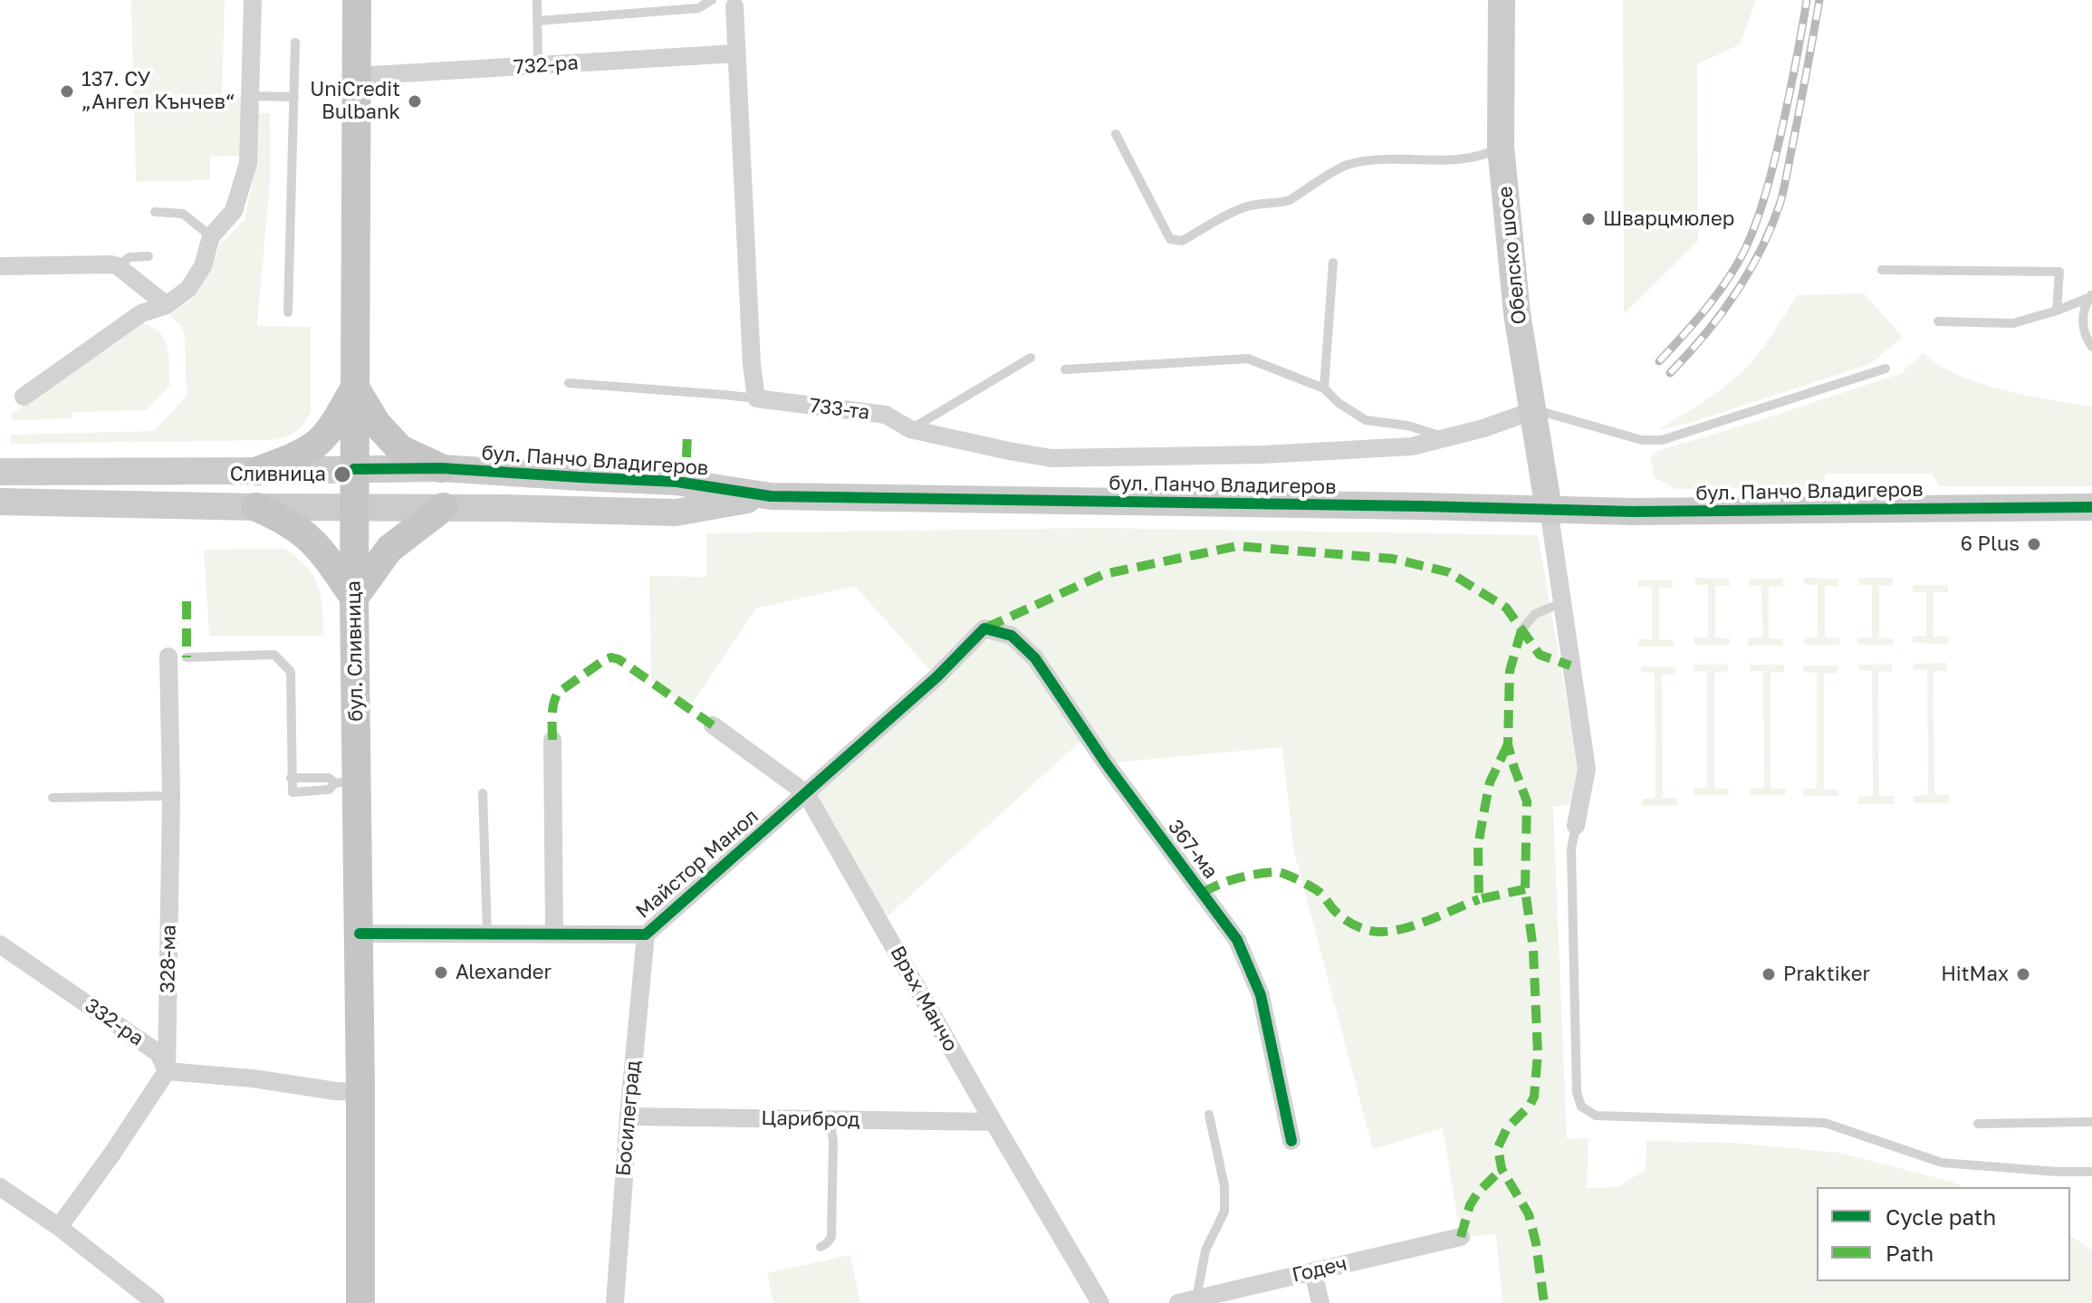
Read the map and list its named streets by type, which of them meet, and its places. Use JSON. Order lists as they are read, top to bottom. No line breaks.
{"streets":{"main road":["бул. Сливница"],"street":["732-ра","Обелско шосе","733-та","бул. Панчо Владигеров","367-ма","Майстор Манол","328-ма","Връх Манчо","332-ра","Босилеград","Цариброд","Годеч"]},"crossings":[["732-ра","бул. Сливница"],["Обелско шосе","733-та"],["Обелско шосе","бул. Панчо Владигеров"],["бул. Панчо Владигеров","бул. Сливница"],["бул. Сливница","Майстор Манол"],["367-ма","Майстор Манол"],["Майстор Манол","Връх Манчо"],["Майстор Манол","Босилеград"],["328-ма","332-ра"],["Връх Манчо","Цариброд"],["Босилеград","Цариброд"]],"places":["137. СУ „Ангел Кънчев“","UniCredit Bulbank","Шварцмюлер","Сливница","6 Plus","Alexander","Praktiker","HitMax"],"legend":["Cycle path","Path"]}
